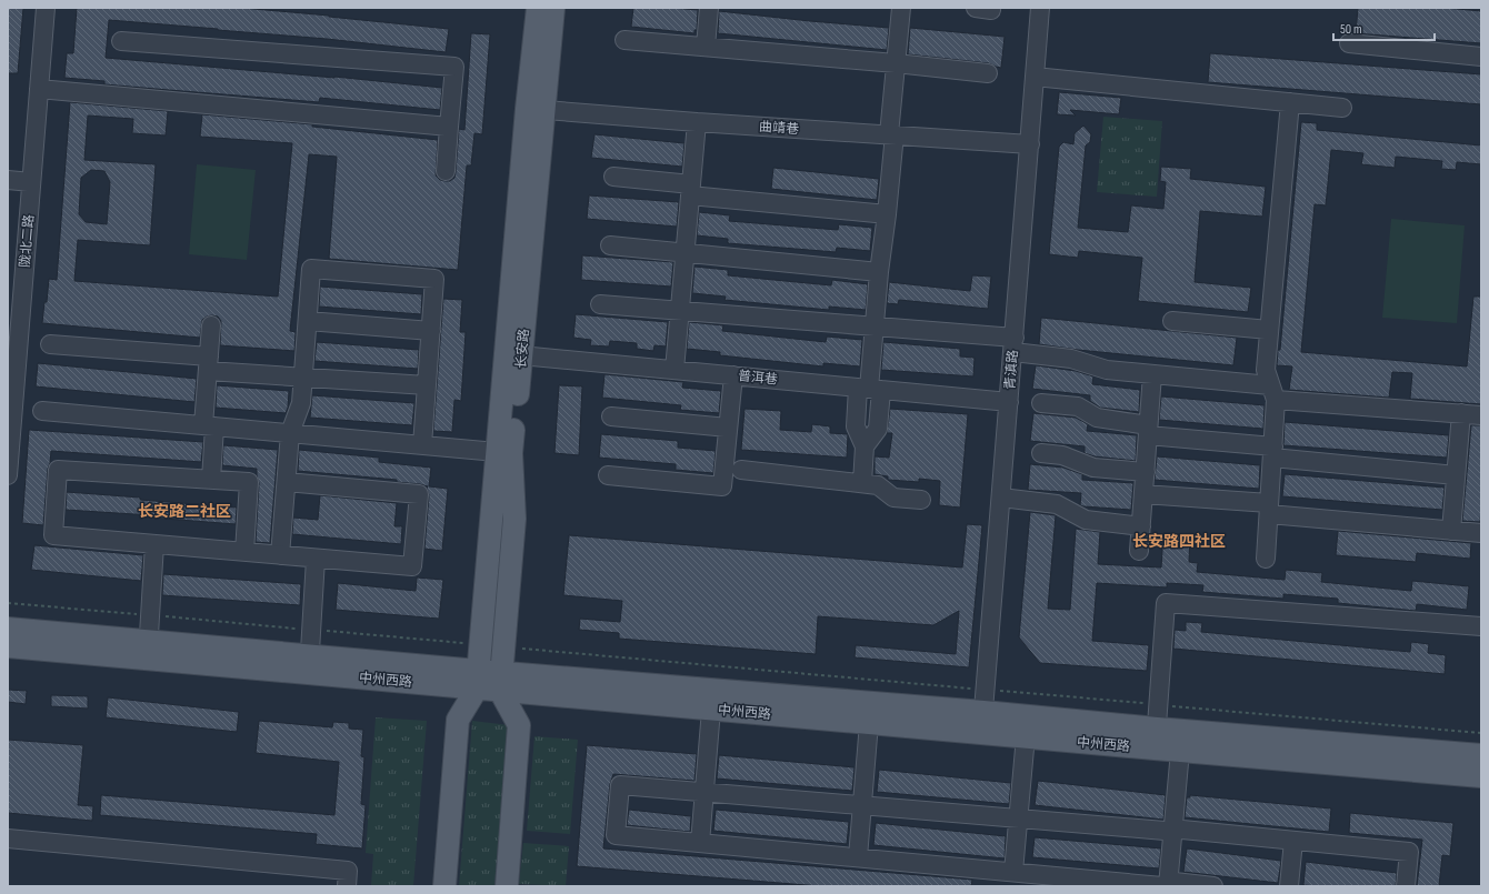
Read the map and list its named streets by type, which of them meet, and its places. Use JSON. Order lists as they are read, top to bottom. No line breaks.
{"streets":{"main road":["长安路","中州西路"],"street":["曲靖巷","陇北二路","青滇路","普洱巷"]},"crossings":[["曲靖巷","长安路"],["曲靖巷","青滇路"],["长安路","普洱巷"],["长安路","中州西路"],["青滇路","普洱巷"],["青滇路","中州西路"]],"districts":["长安路二社区","长安路四社区"],"scale_bar":"50 m"}
